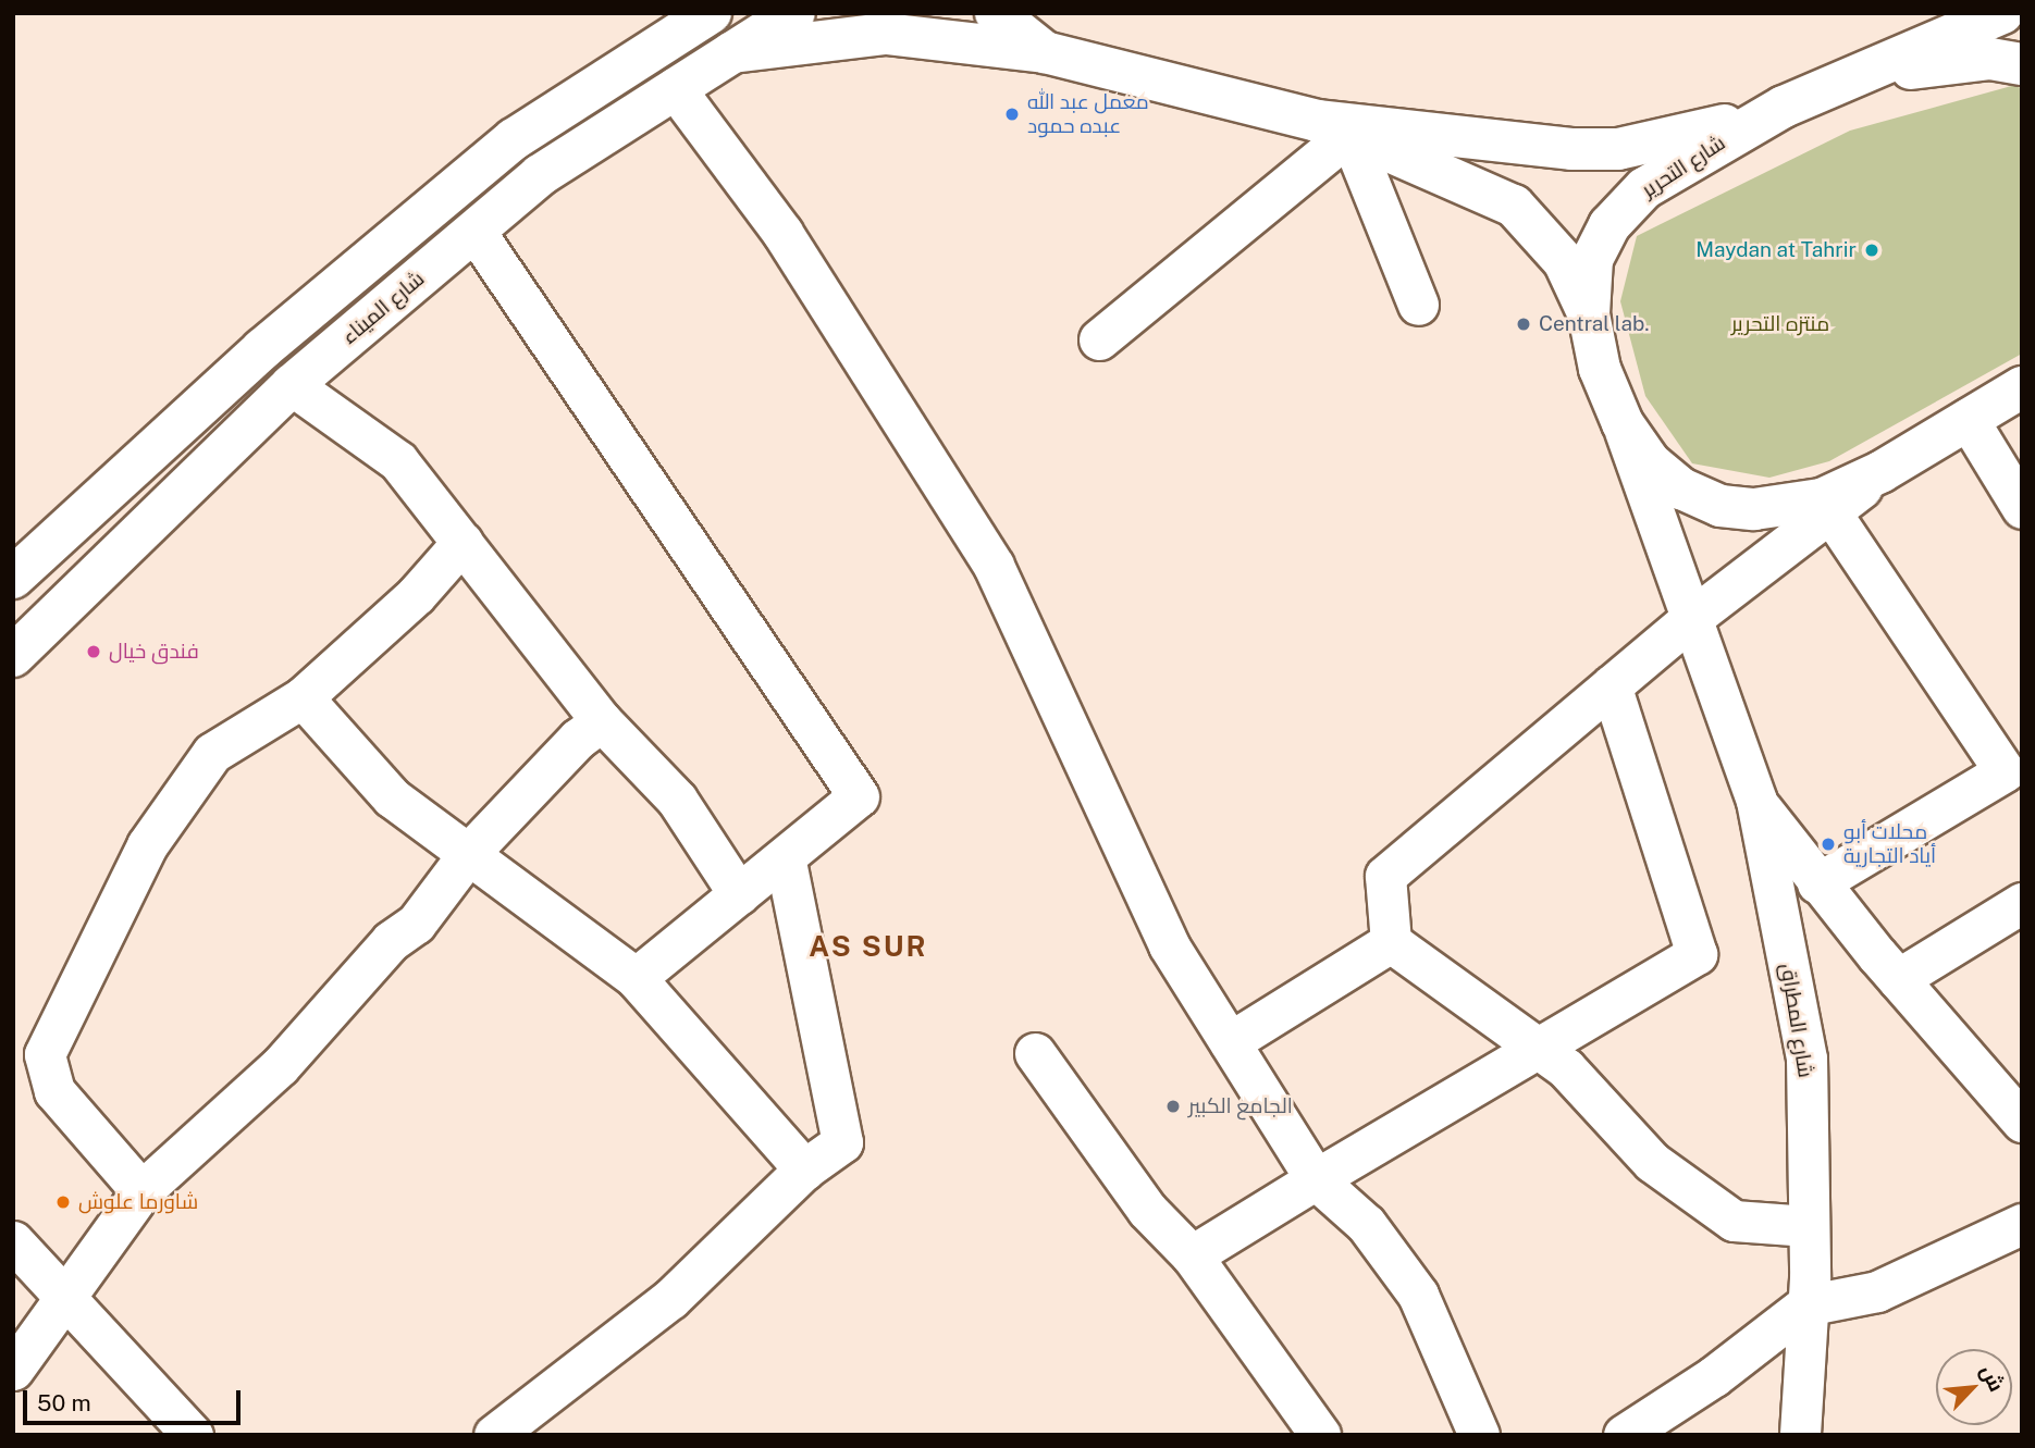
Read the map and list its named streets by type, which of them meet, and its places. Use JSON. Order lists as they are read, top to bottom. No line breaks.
{"streets":{"main road":["شارع التحرير","شارع الميناء"],"street":["شارع المطراق"]},"crossings":[["شارع التحرير","شارع المطراق"]],"districts":["AS SUR"],"parks":["منتزه التحرير"],"places":["معمل عبد الله عبده حمود","Maydan at Tahrir","Central lab.","فندق خيال","محلات أبو أياد التجارية","الجامع الكبير","شاورما علوش"],"scale_bar":"50 m","north":"top right"}
